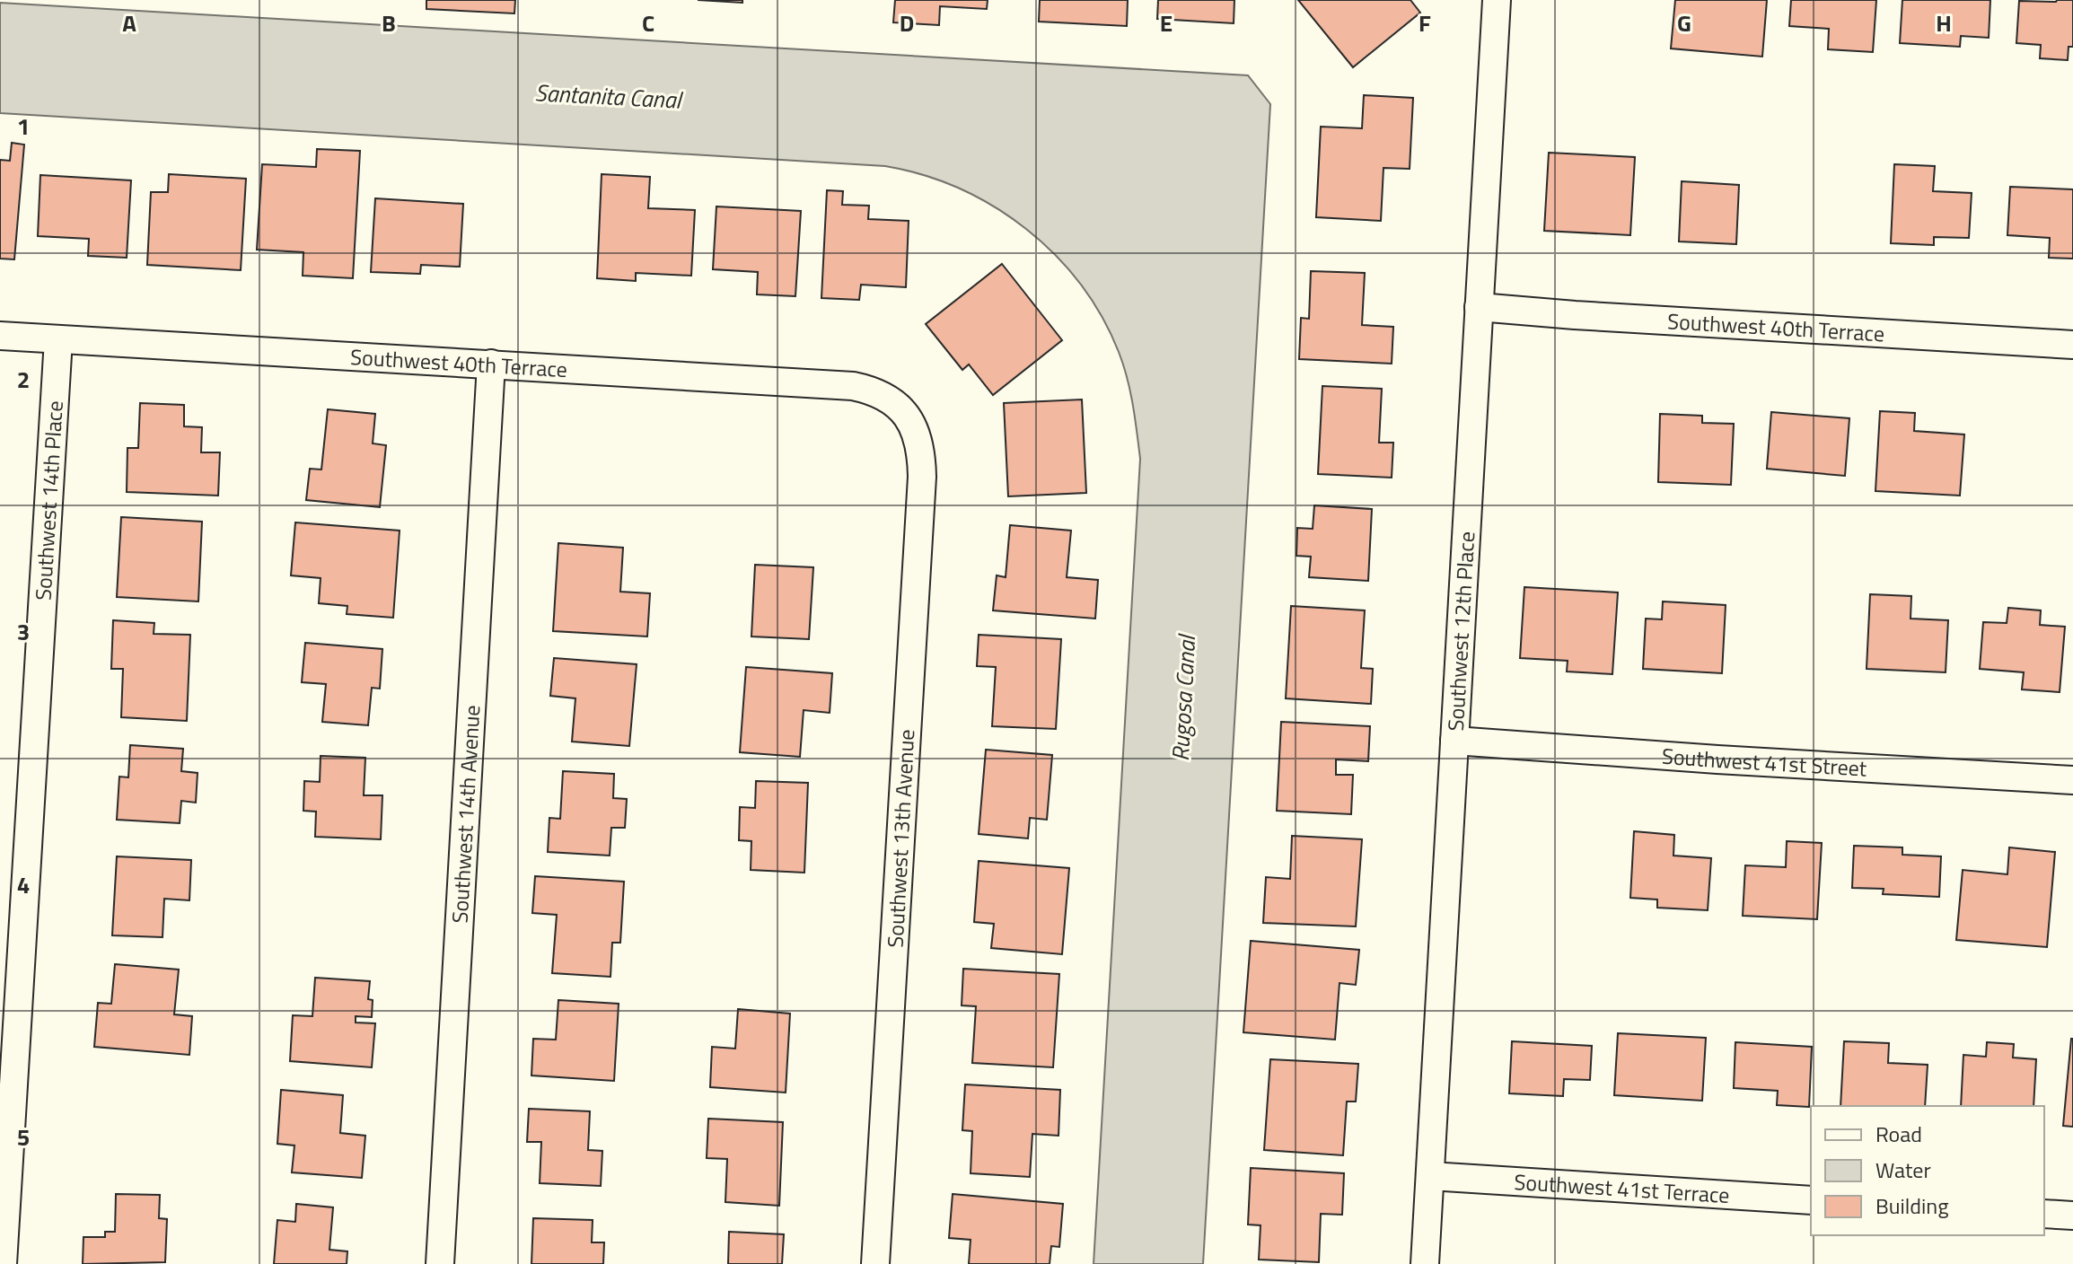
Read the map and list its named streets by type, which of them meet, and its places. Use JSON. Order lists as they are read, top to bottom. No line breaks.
{"streets":{"street":["Southwest 40th Terrace","Southwest 14th Place","Southwest 12th Place","Southwest 41st Street","Southwest 14th Avenue","Southwest 13th Avenue","Southwest 41st Terrace"]},"crossings":[["Southwest 40th Terrace","Southwest 14th Place"],["Southwest 40th Terrace","Southwest 12th Place"],["Southwest 40th Terrace","Southwest 14th Avenue"],["Southwest 40th Terrace","Southwest 13th Avenue"],["Southwest 12th Place","Southwest 41st Street"],["Southwest 12th Place","Southwest 41st Terrace"]],"water":["Santanita Canal","Rugosa Canal"],"legend":["Road","Water","Building"],"grid":{"columns":["A","B","C","D","E","F","G","H"],"rows":["1","2","3","4","5"]}}
